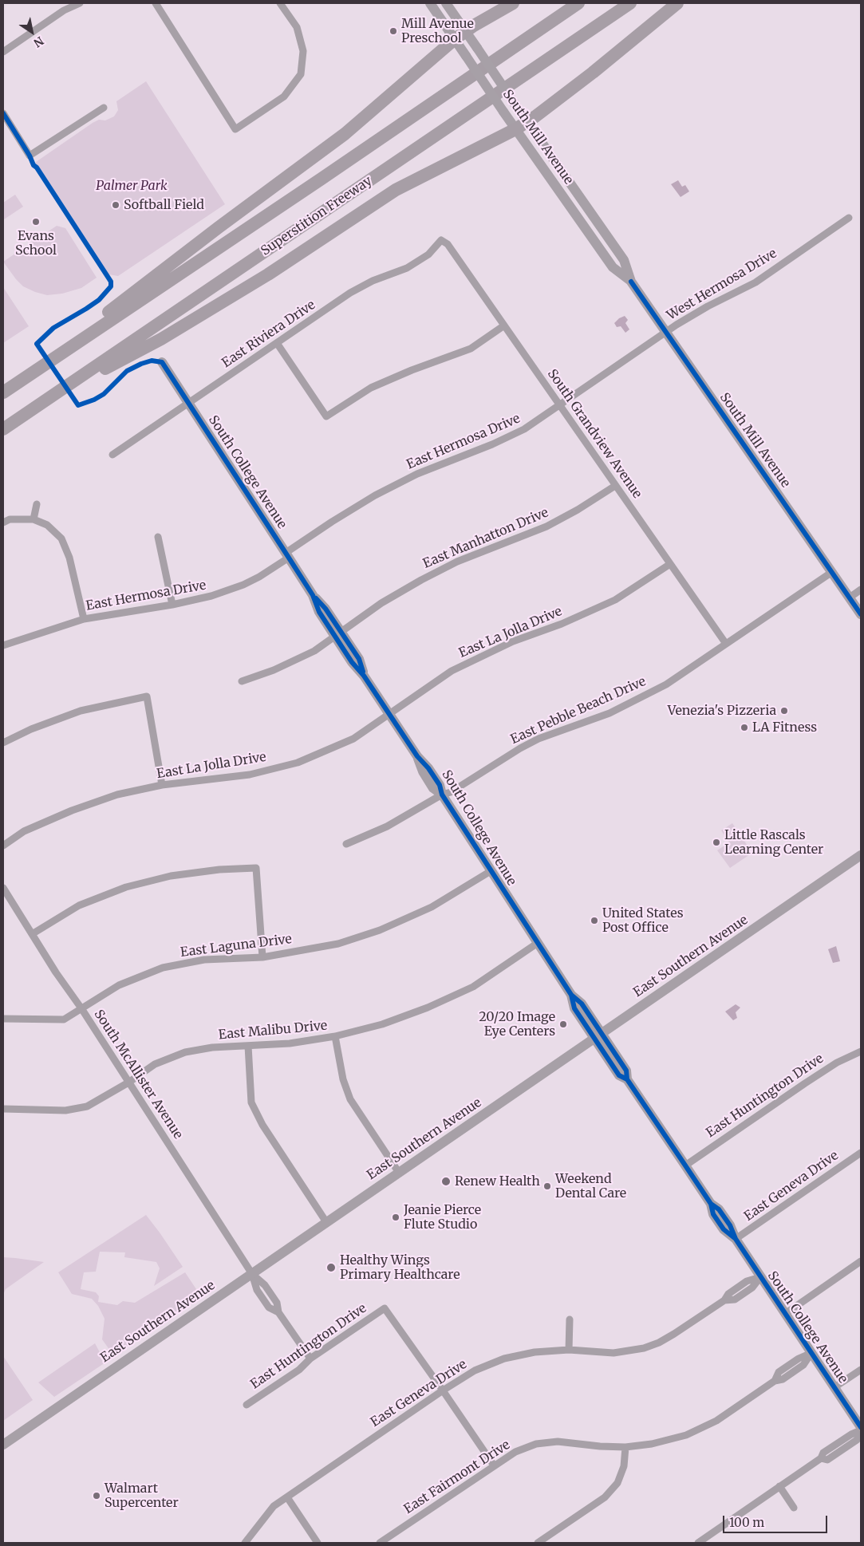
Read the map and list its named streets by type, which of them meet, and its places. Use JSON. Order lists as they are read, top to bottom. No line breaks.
{"streets":{"highway":["Superstition Freeway"],"main road":["South Mill Avenue","South College Avenue","East Southern Avenue"],"street":["West Hermosa Drive","East Riviera Drive","South Grandview Avenue","East Hermosa Drive","East Manhatton Drive","East La Jolla Drive","East Pebble Beach Drive","East Laguna Drive","East Malibu Drive","South McAllister Avenue","East Huntington Drive","East Geneva Drive","East Fairmont Drive"]},"crossings":[["South Mill Avenue","West Hermosa Drive"],["South Mill Avenue","East Hermosa Drive"],["South Mill Avenue","East Pebble Beach Drive"],["West Hermosa Drive","East Hermosa Drive"],["East Riviera Drive","South Grandview Avenue"],["East Riviera Drive","South College Avenue"],["South Grandview Avenue","East Hermosa Drive"],["South Grandview Avenue","East Manhatton Drive"],["South Grandview Avenue","East La Jolla Drive"],["South Grandview Avenue","East Pebble Beach Drive"],["East Hermosa Drive","South College Avenue"],["South College Avenue","East Manhatton Drive"],["South College Avenue","East La Jolla Drive"],["South College Avenue","East Pebble Beach Drive"],["South College Avenue","East Laguna Drive"],["South College Avenue","East Southern Avenue"],["South College Avenue","East Malibu Drive"],["South College Avenue","East Huntington Drive"],["South College Avenue","East Geneva Drive"],["South College Avenue","East Fairmont Drive"],["East Laguna Drive","South McAllister Avenue"],["East Southern Avenue","South McAllister Avenue"],["East Malibu Drive","South McAllister Avenue"],["South McAllister Avenue","East Huntington Drive"],["East Huntington Drive","East Geneva Drive"]],"parks":["Palmer Park"],"places":["Mill Avenue Preschool","Softball Field","Evans School","Venezia's Pizzeria","LA Fitness","Little Rascals Learning Center","United States Post Office","20/20 Image Eye Centers","Renew Health","Weekend Dental Care","Jeanie Pierce Flute Studio","Healthy Wings Primary Healthcare","Walmart Supercenter"],"scale_bar":"100 m","north":"bottom right"}
